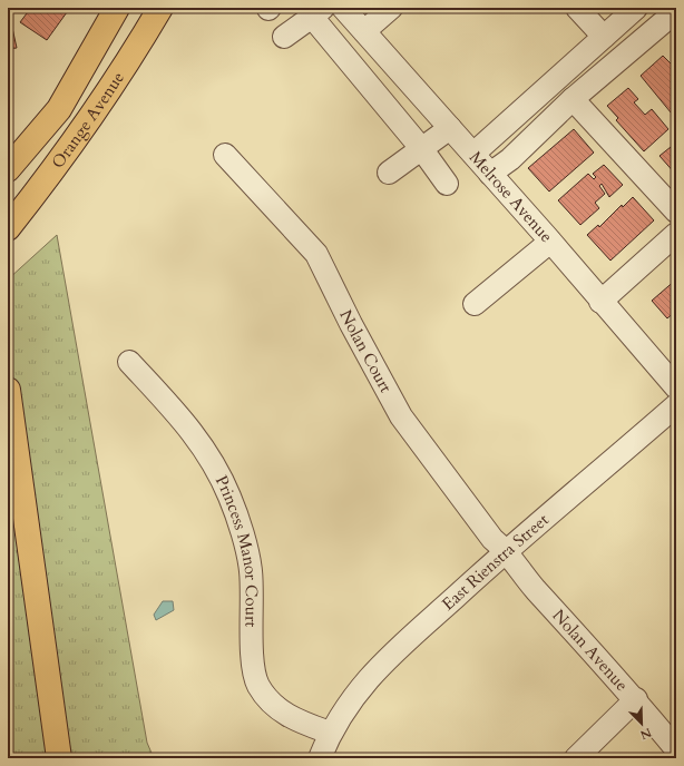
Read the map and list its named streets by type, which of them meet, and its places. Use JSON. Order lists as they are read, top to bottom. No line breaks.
{"streets":{"main road":["Orange Avenue"],"street":["Melrose Avenue","Nolan Court","Princess Manor Court","East Rienstra Street","Nolan Avenue"]},"crossings":[["Nolan Court","East Rienstra Street"],["Nolan Court","Nolan Avenue"],["Princess Manor Court","East Rienstra Street"],["East Rienstra Street","Nolan Avenue"]],"north":"bottom right"}
